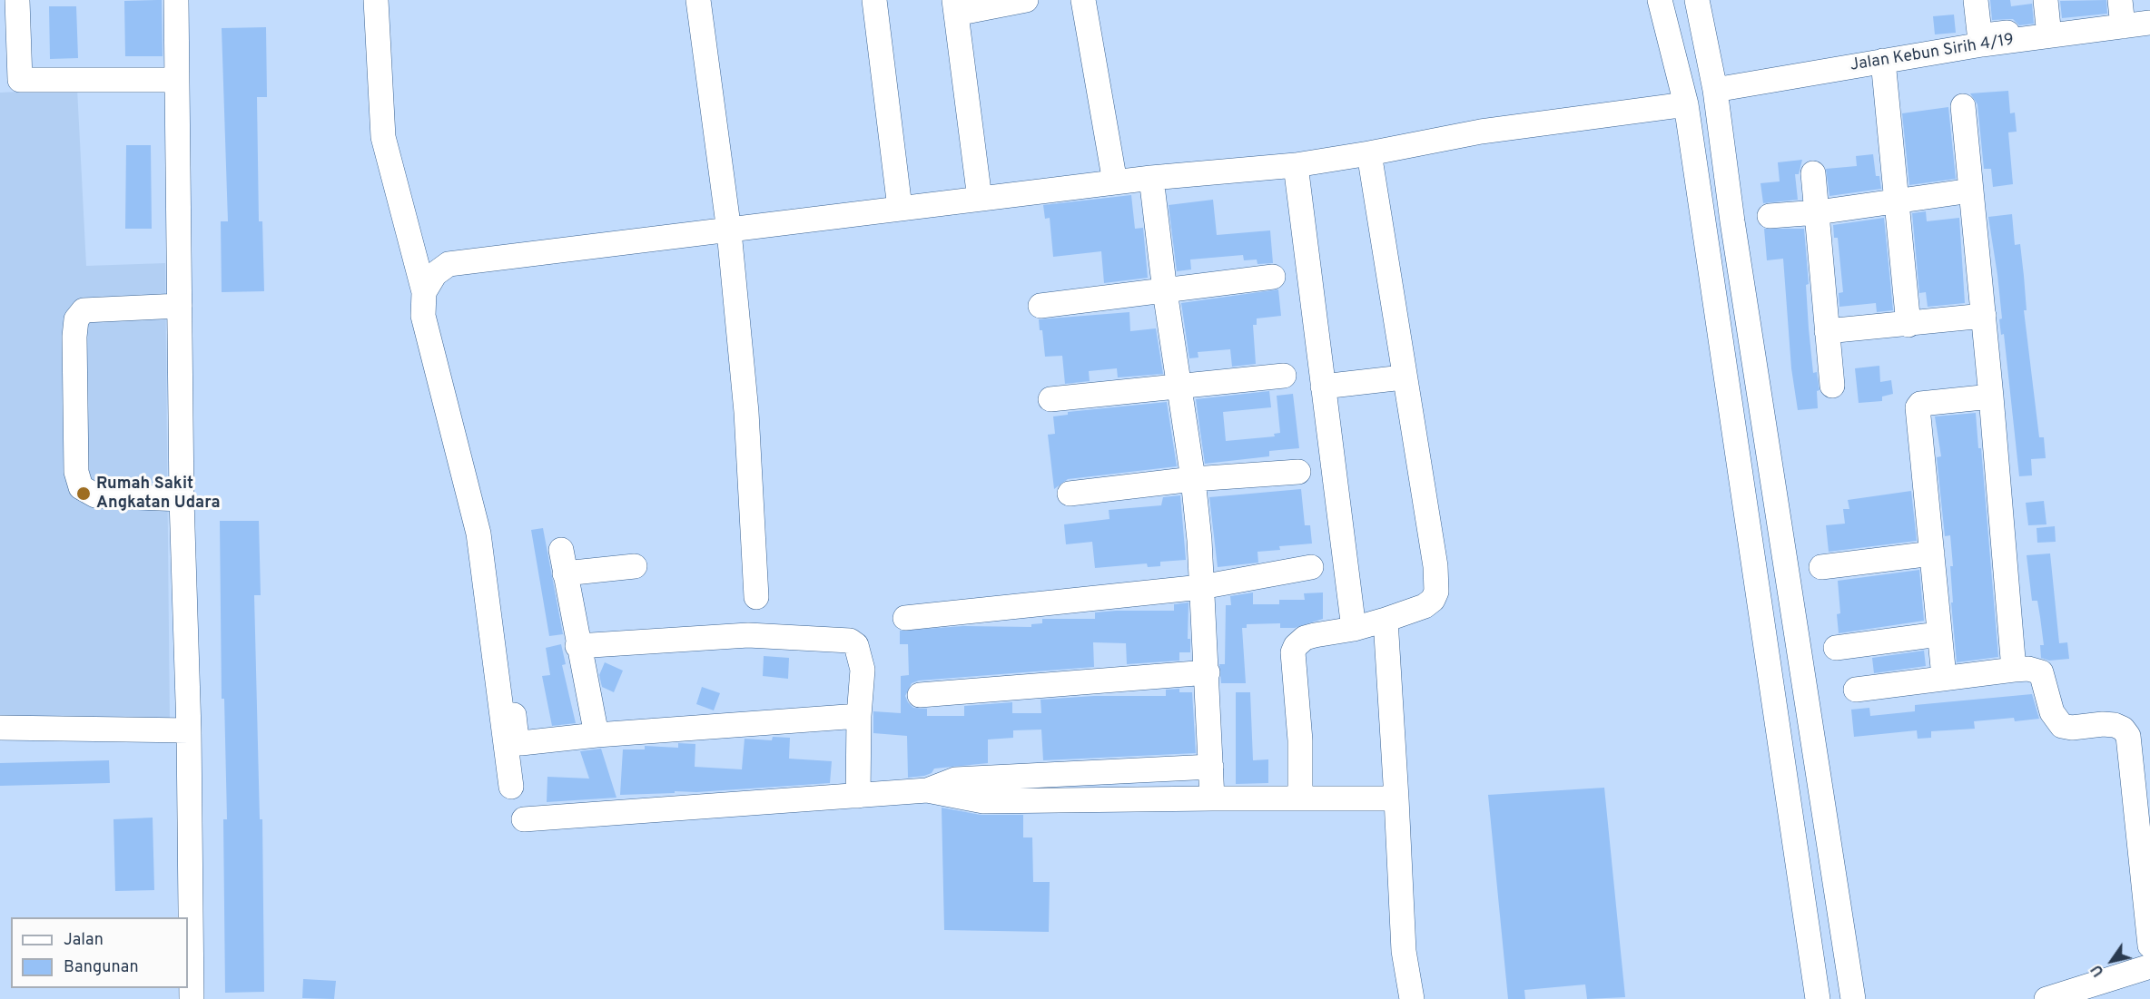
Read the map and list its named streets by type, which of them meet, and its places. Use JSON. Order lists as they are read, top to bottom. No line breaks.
{"streets":{"street":["Jalan Kebun Sirih 4/19"]},"places":["Rumah Sakit Angkatan Udara"],"legend":["Jalan","Bangunan"],"north":"bottom left"}
